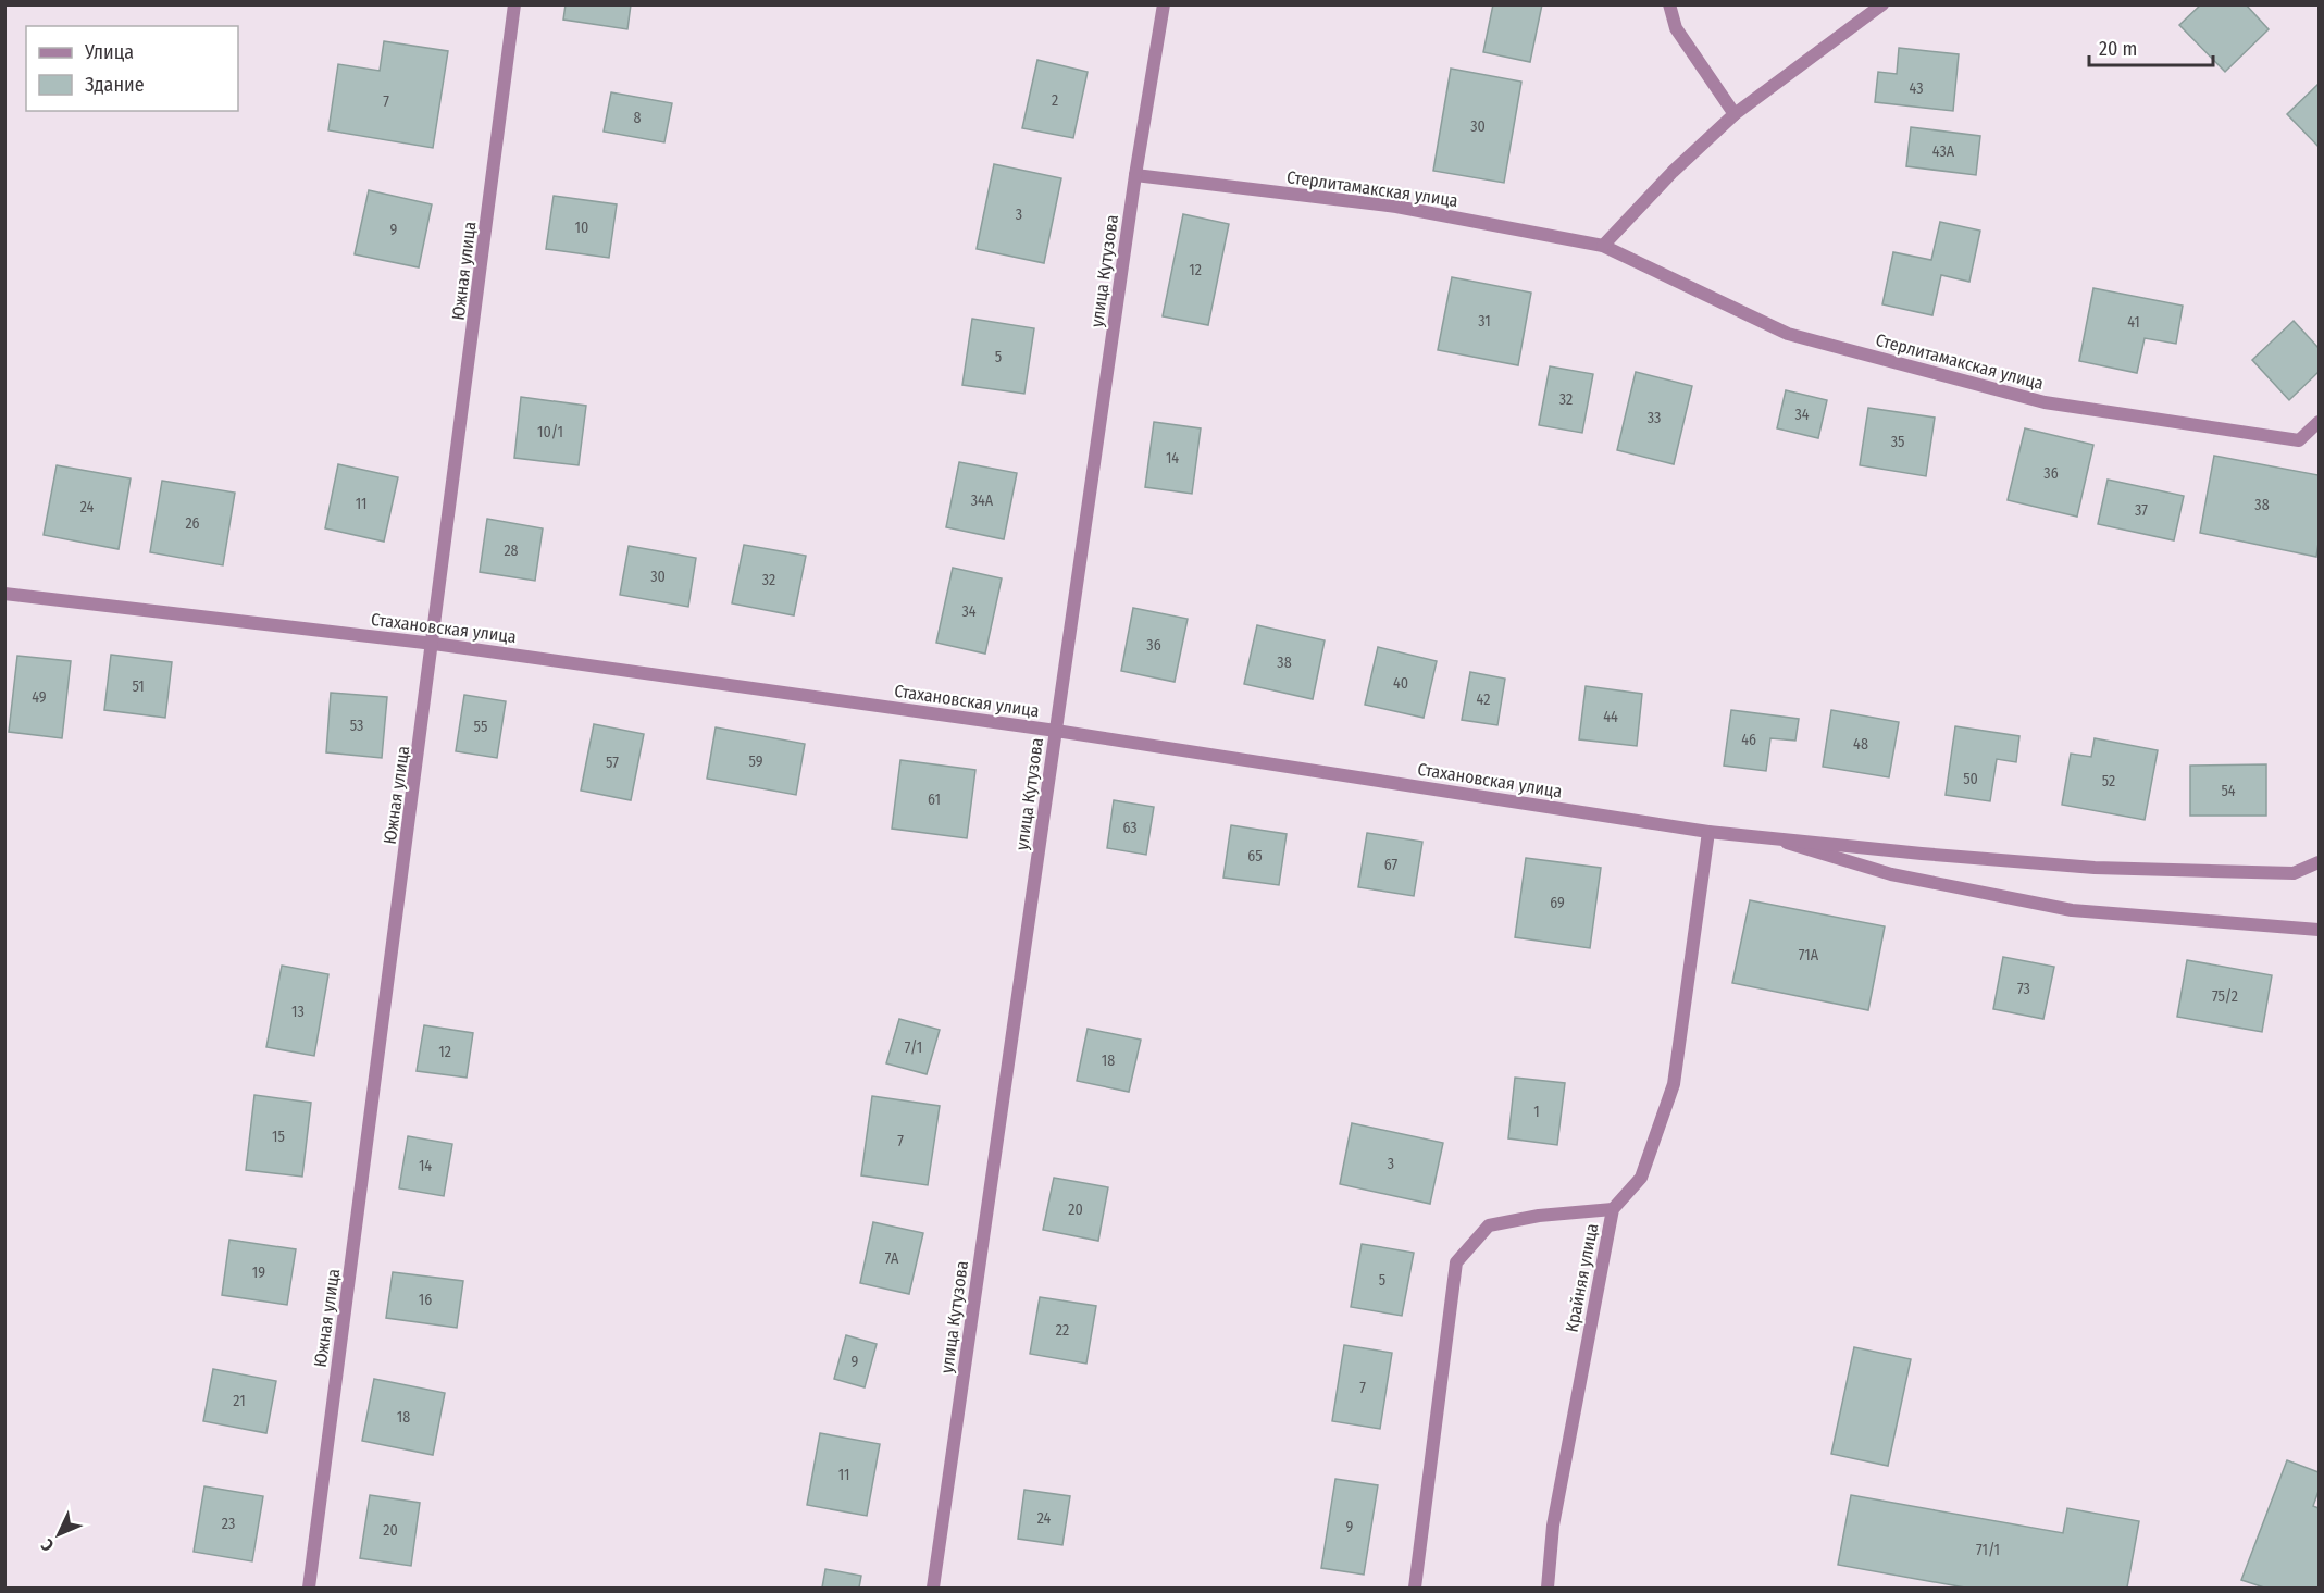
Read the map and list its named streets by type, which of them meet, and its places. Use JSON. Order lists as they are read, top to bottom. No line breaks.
{"streets":{"street":["Стерлитамакская улица","Южная улица","улица Кутузова","Стахановская улица","Крайняя улица"]},"crossings":[["Стерлитамакская улица","улица Кутузова"],["Южная улица","Стахановская улица"],["улица Кутузова","Стахановская улица"],["Стахановская улица","Крайняя улица"]],"house_numbers":["43","2","7","8","30","43А","3","10","9","12","31","41","5","32","34","33","10/1","35","14","36","34А","11","38","24","37","26","28","30","32","34","36","38","40","51","49","42","44","53","55","46","48","59","57","50","52","54","61","63","65","67","69","71А","73","75/2","13","7/1","12","18","1","15","7","3","14","20","7А","19","5","16","22","9","7","21","18","11","24","23","9","20","71/1"],"legend":["Улица","Здание"],"scale_bar":"20 m","north":"bottom left"}
